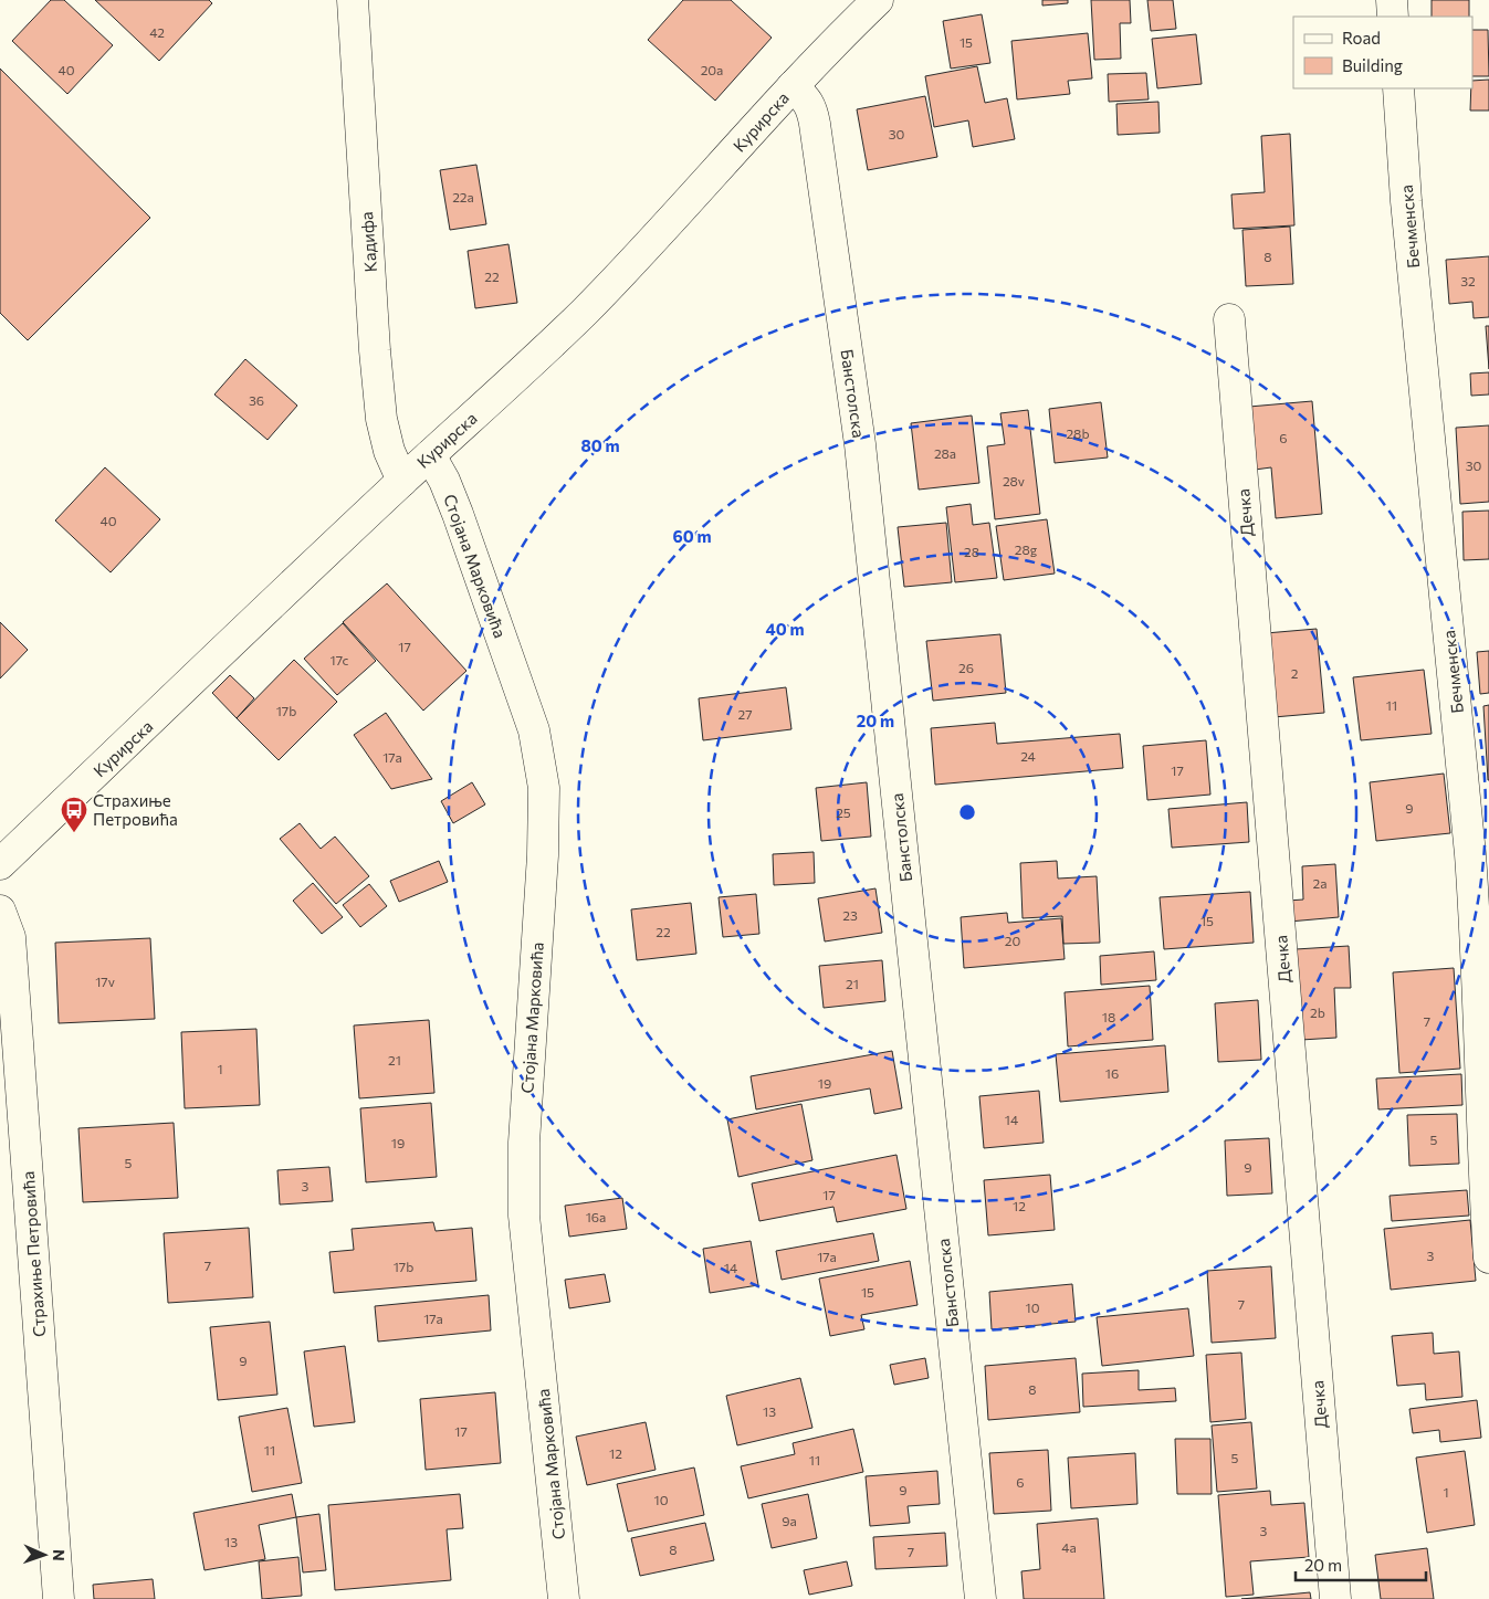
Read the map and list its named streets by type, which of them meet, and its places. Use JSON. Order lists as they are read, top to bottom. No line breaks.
{"streets":{"street":["Курирска","Бечменска","Кадифа","Банстолска","Дечка","Стојана Марковића","Страхиње Петровића"]},"crossings":[["Курирска","Кадифа"],["Курирска","Банстолска"],["Курирска","Стојана Марковића"]],"places":{"bus stop":["Страхиње Петровића"]},"house_numbers":["42","15","40","20a","30","22a","8","22","32","36","28b","6","28a","30","28v","40","28g","28","17","17c","26","2","11","17b","27","24","17a","17","9","25","2a","23","15","22","20","17v","21","2b","18","7","21","1","16","19","14","5","19","5","9","3","17","12","16a","3","17a","7","17b","14","15","7","10","17a","9","8","13","17","11","12","5","11","6","9","1","10","9a","3","13","4a","8","7"],"legend":["Road","Building"],"scale_bar":"20 m","north":"right","rings":["80 m","60 m","40 m","20 m"]}
